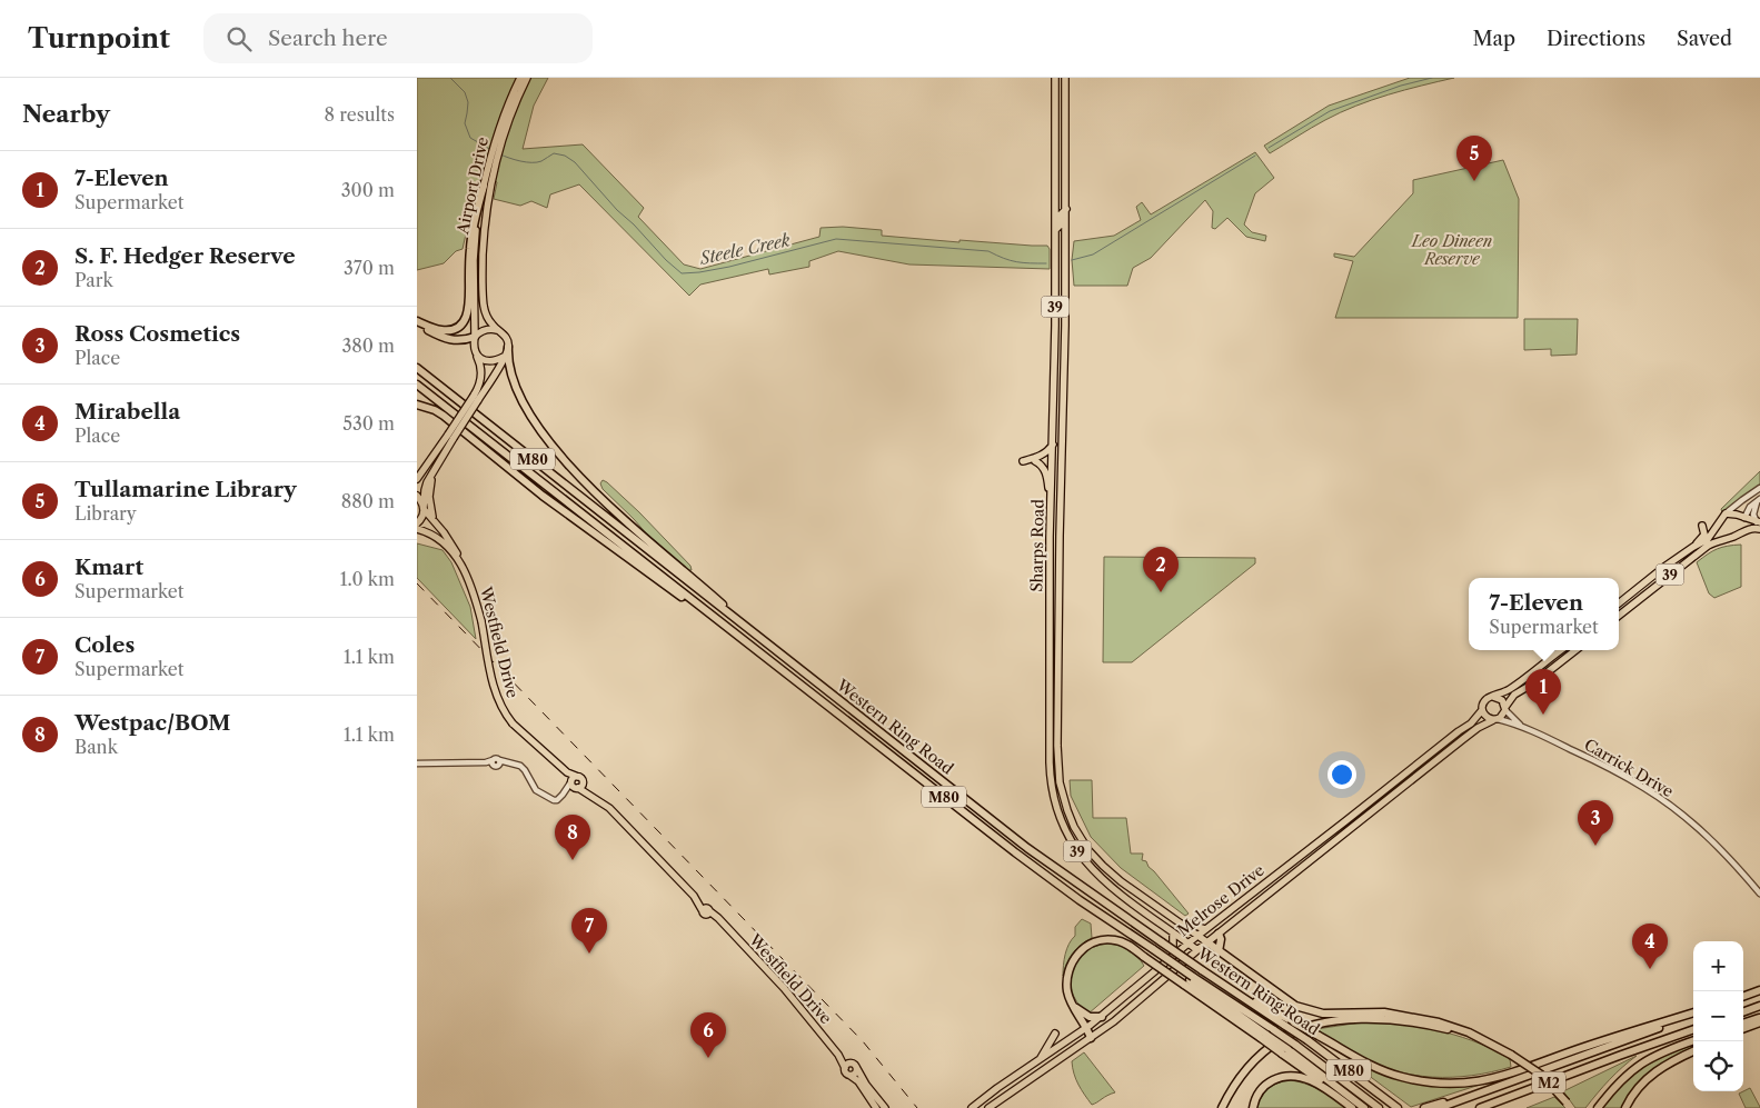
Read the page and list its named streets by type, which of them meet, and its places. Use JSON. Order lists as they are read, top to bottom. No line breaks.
{"streets":{"highway":["M80","Western Ring Road","M2"],"main road":["Airport Drive","39","Sharps Road","Westfield Drive","Melrose Drive"],"street":["Carrick Drive"]},"crossings":[["39","Sharps Road"],["39","Melrose Drive"],["Sharps Road","Melrose Drive"],["Carrick Drive","Melrose Drive"]],"water":["Steele Creek"],"parks":["Leo Dineen Reserve"],"page":{"header":"Turnpoint","search":"Search here","nav":["Map","Directions","Saved"],"heading":["Nearby","8 results"],"pins":["5","2","1","3","8","7","4","6"],"list":[{"mark":"1","name":"7-Eleven","note":"Supermarket","value":"300 m"},{"mark":"2","name":"S. F. Hedger Reserve","note":"Park","value":"370 m"},{"mark":"3","name":"Ross Cosmetics","note":"Place","value":"380 m"},{"mark":"4","name":"Mirabella","note":"Place","value":"530 m"},{"mark":"5","name":"Tullamarine Library","note":"Library","value":"880 m"},{"mark":"6","name":"Kmart","note":"Supermarket","value":"1.0 km"},{"mark":"7","name":"Coles","note":"Supermarket","value":"1.1 km"},{"mark":"8","name":"Westpac/BOM","note":"Bank","value":"1.1 km"}],"popup":["7-Eleven","Supermarket"],"map_buttons":["+","−"]}}
